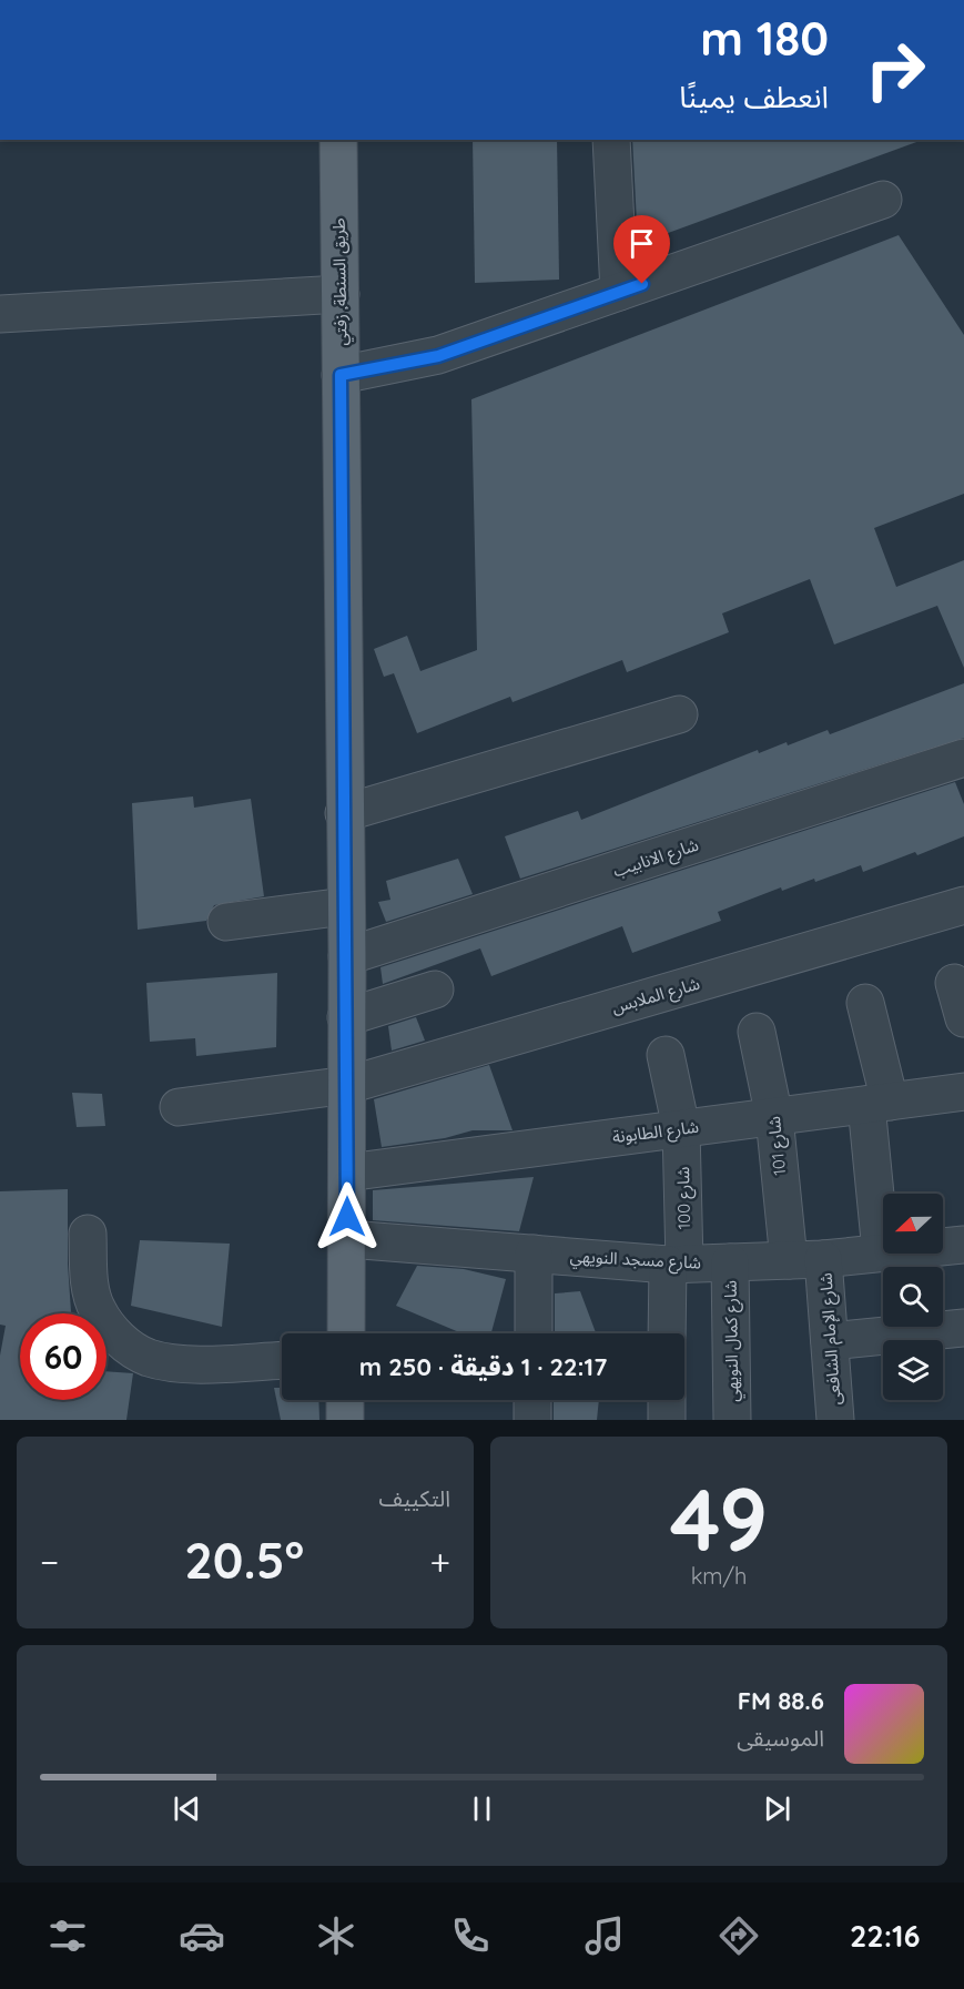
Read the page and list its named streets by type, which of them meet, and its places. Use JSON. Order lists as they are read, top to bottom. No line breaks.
{"streets":{"main road":["طريق السنطة, زفتي"],"street":["شارع الانابيب","شارع الملابس","شارع الطابونة","شارع 101","شارع 100","شارع مسجد النويهي","شارع الإمام الشافعى","شارع كمال النويهي"]},"crossings":[["طريق السنطة, زفتي","شارع الانابيب"],["طريق السنطة, زفتي","شارع الملابس"],["طريق السنطة, زفتي","شارع الطابونة"],["طريق السنطة, زفتي","شارع مسجد النويهي"],["شارع الطابونة","شارع 101"],["شارع الطابونة","شارع 100"],["شارع 101","شارع مسجد النويهي"],["شارع 101","شارع الإمام الشافعى"],["شارع 100","شارع مسجد النويهي"],["شارع مسجد النويهي","شارع الإمام الشافعى"],["شارع مسجد النويهي","شارع كمال النويهي"]],"north":"left","page":{"turn":["180 m","انعطف يمينًا"],"limit":"60","trip":"22:17 · 1 دقيقة · 250 m","tile":[["49","km/h"],"التكييف"],"heat":["−","20.5°","+"],"song":["88.6 FM","الموسيقى"],"tabs":"22:16"}}
